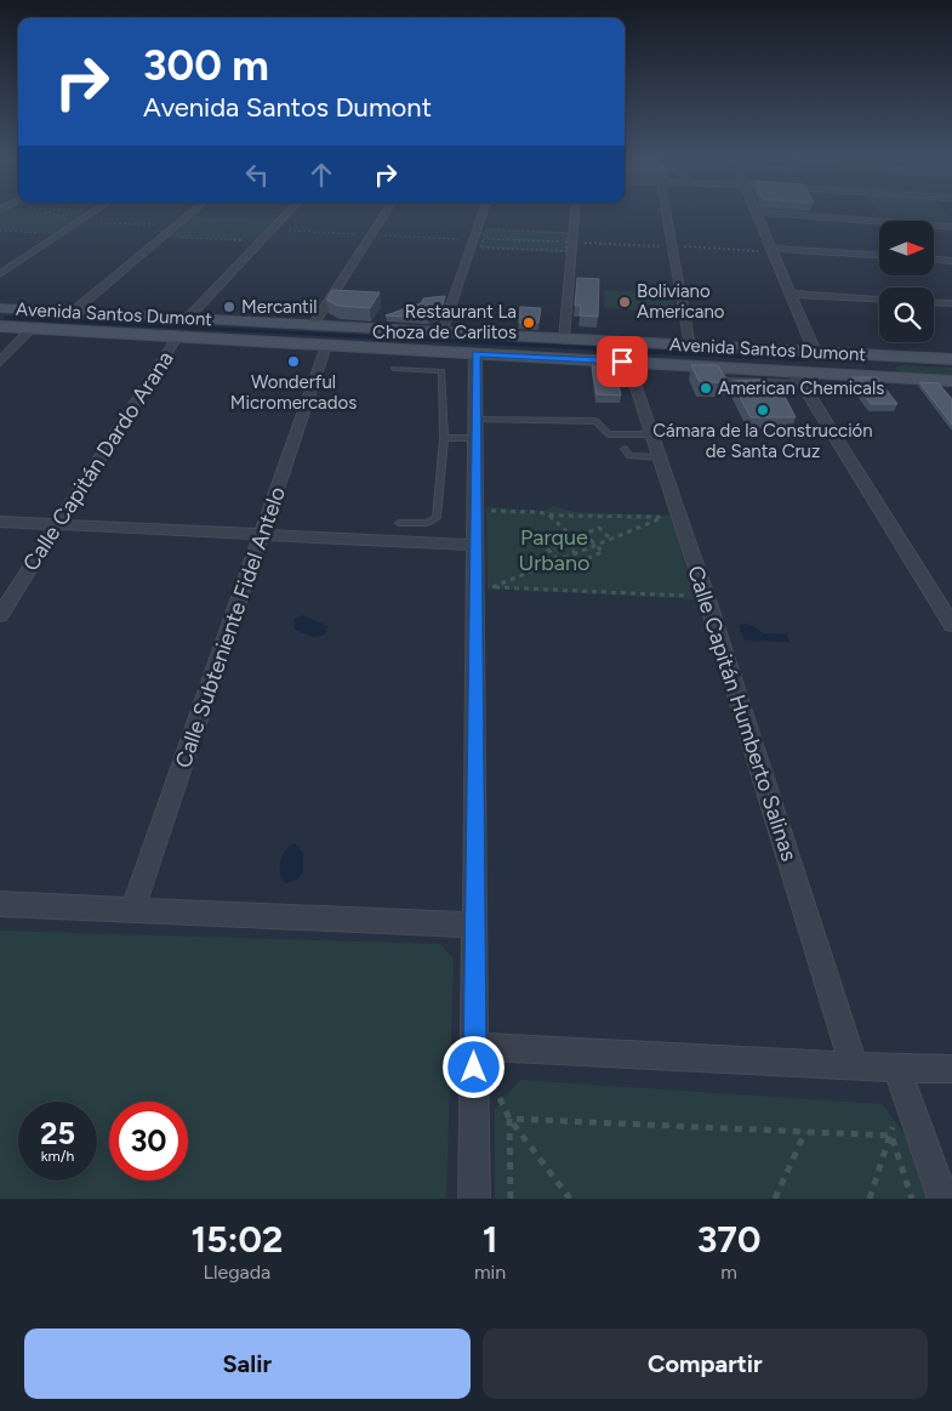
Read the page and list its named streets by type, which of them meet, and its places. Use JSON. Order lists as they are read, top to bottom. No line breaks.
{"streets":{"main road":["Avenida Santos Dumont"],"street":["Calle Capitán Dardo Arana","Calle Subteniente Fidel Antelo","Calle Capitán Humberto Salinas"]},"crossings":[["Avenida Santos Dumont","Calle Capitán Dardo Arana"],["Avenida Santos Dumont","Calle Subteniente Fidel Antelo"],["Avenida Santos Dumont","Calle Capitán Humberto Salinas"]],"parks":["Parque Urbano"],"places":["Boliviano Americano","Mercantil","Restaurant La Choza de Carlitos","Wonderful Micromercados","American Chemicals","Cámara de la Construcción de Santa Cruz"],"north":"right","page":{"turn":["300 m","Avenida Santos Dumont"],"speed":"25 km/h","limit":"30","eta":["15:02","Llegada","1","min","370","m"],"buttons":["Salir","Compartir"]}}
